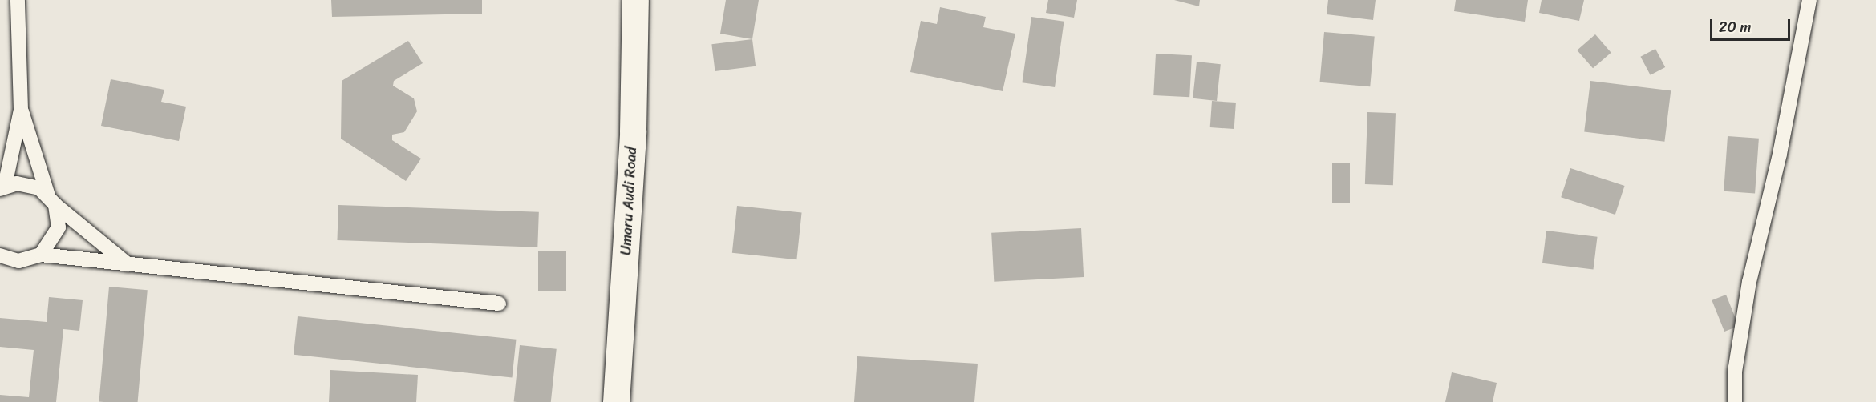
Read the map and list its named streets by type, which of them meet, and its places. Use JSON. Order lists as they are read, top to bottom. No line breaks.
{"streets":{"main road":["Umaru Audi Road"]},"scale_bar":"20 m"}
